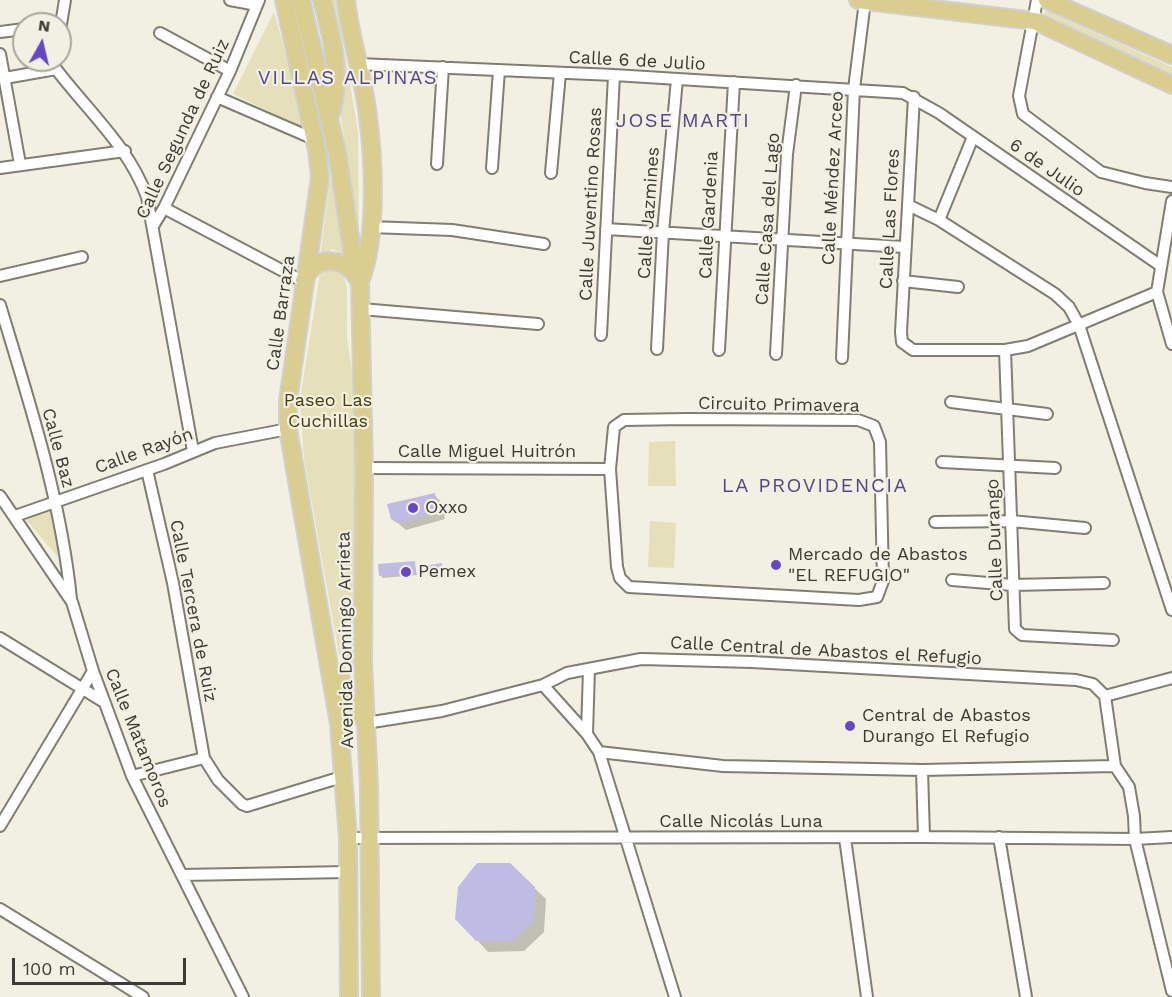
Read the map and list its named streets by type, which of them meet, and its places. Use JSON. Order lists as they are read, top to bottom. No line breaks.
{"streets":{"main road":["Calle Barraza","Avenida Domingo Arrieta"],"street":["Calle 6 de Julio","Calle Segunda de Ruiz","6 de Julio","Calle Méndez Arceo","Calle Juventino Rosas","Calle Jazmines","Calle Gardenia","Calle Casa del Lago","Calle Las Flores","Circuito Primavera","Calle Baz","Calle Rayón","Calle Miguel Huitrón","Calle Durango","Calle Tercera de Ruiz","Calle Central de Abastos el Refugio","Calle Matamoros","Calle Nicolás Luna"]},"crossings":[["Calle 6 de Julio","6 de Julio"],["Calle 6 de Julio","Calle Méndez Arceo"],["Calle 6 de Julio","Calle Juventino Rosas"],["Calle 6 de Julio","Calle Jazmines"],["Calle 6 de Julio","Calle Gardenia"],["Calle 6 de Julio","Calle Casa del Lago"],["Calle 6 de Julio","Calle Las Flores"],["Calle Segunda de Ruiz","Calle Rayón"],["6 de Julio","Calle Las Flores"],["Calle Las Flores","Calle Durango"],["Calle Barraza","Calle Rayón"],["Calle Barraza","Calle Nicolás Luna"],["Circuito Primavera","Calle Miguel Huitrón"],["Calle Baz","Calle Rayón"],["Calle Baz","Calle Matamoros"],["Calle Rayón","Calle Tercera de Ruiz"],["Calle Rayón","Calle Matamoros"],["Calle Miguel Huitrón","Avenida Domingo Arrieta"],["Avenida Domingo Arrieta","Calle Central de Abastos el Refugio"],["Avenida Domingo Arrieta","Calle Nicolás Luna"]],"districts":["VILLAS ALPINAS","JOSE MARTI","LA PROVIDENCIA"],"parks":["Paseo Las Cuchillas"],"places":["Oxxo","Mercado de Abastos \"EL REFUGIO\"","Pemex","Central de Abastos Durango El Refugio"],"scale_bar":"100 m","north":"top"}
